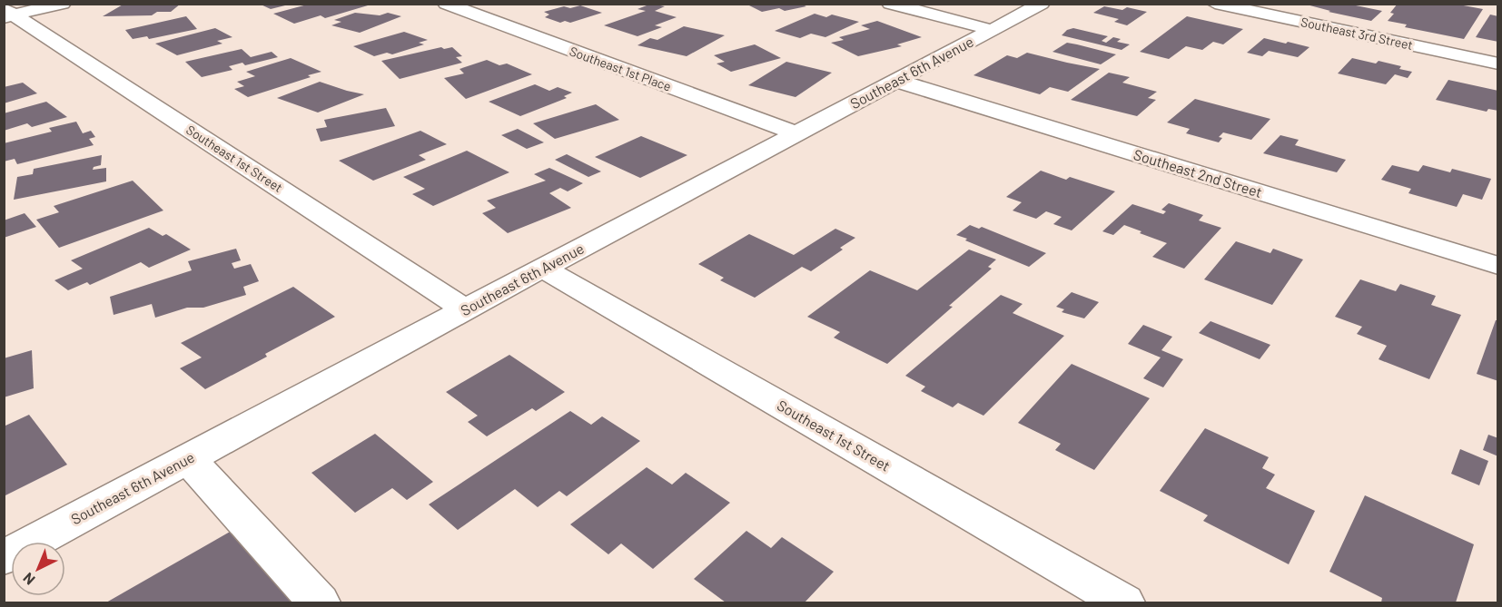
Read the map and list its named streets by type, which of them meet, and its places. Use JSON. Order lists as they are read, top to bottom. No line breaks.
{"streets":{"street":["Southeast 3rd Street","Southeast 1st Place","Southeast 6th Avenue","Southeast 1st Street","Southeast 2nd Street"]},"crossings":[["Southeast 1st Place","Southeast 6th Avenue"],["Southeast 6th Avenue","Southeast 1st Street"],["Southeast 6th Avenue","Southeast 2nd Street"]],"north":"bottom left"}
